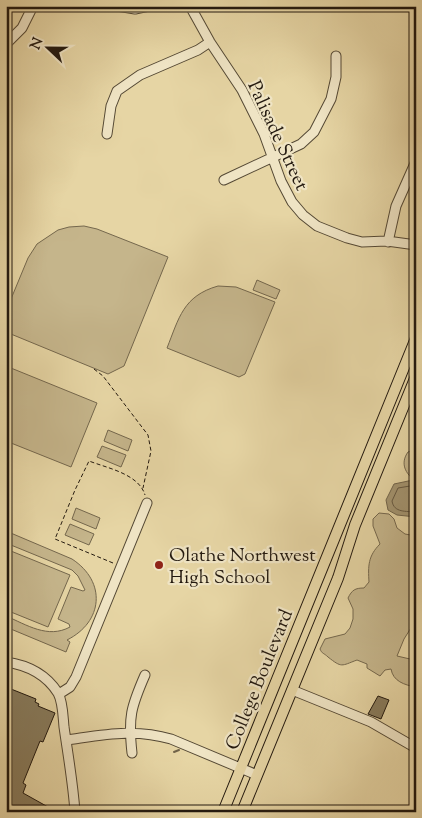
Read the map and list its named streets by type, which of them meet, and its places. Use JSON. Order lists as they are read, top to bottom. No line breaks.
{"streets":{"main road":["College Boulevard"],"street":["Palisade Street"]},"places":["Olathe Northwest High School"],"north":"left"}
